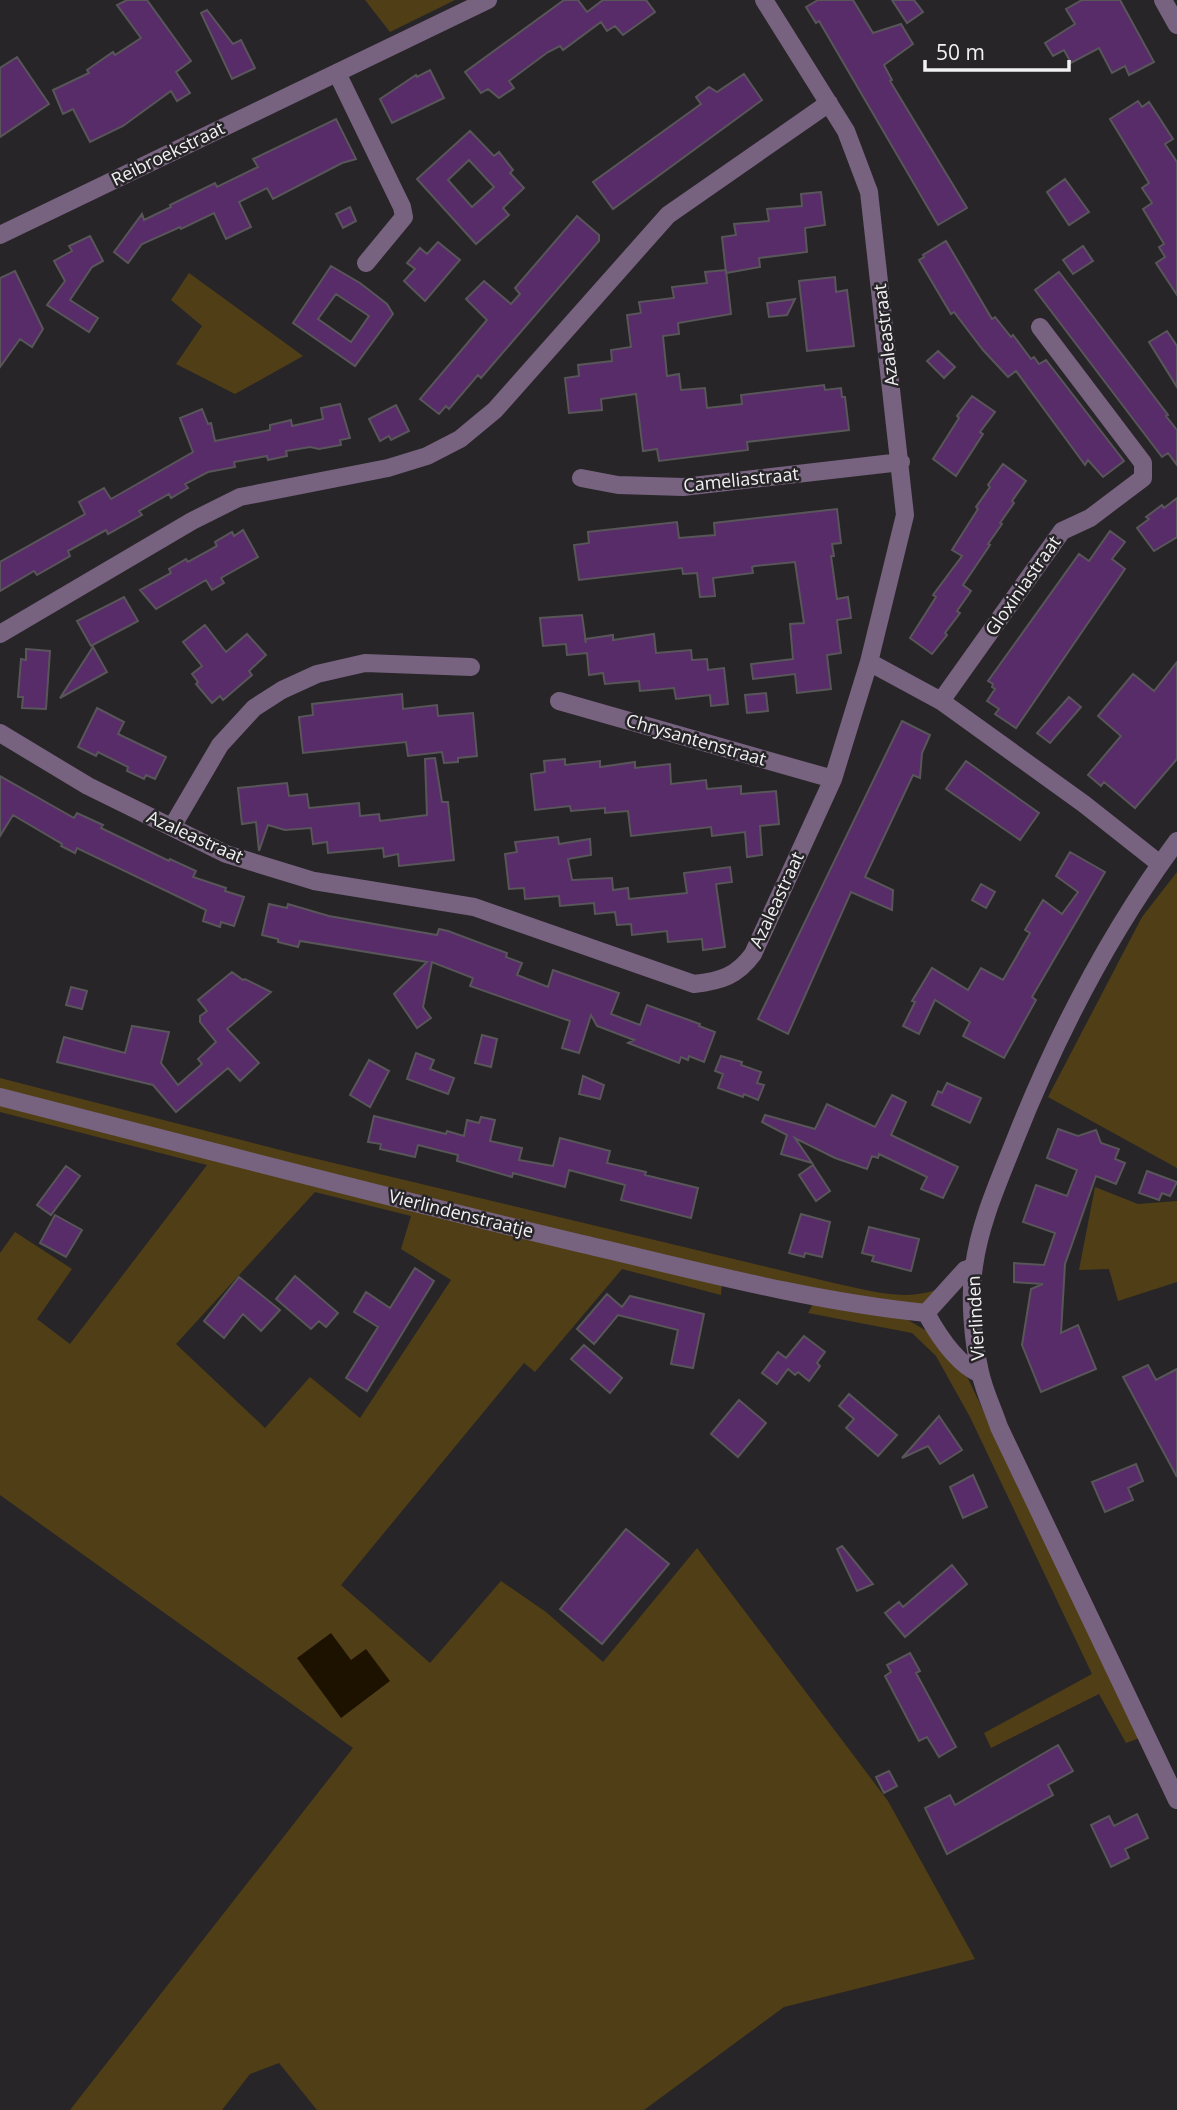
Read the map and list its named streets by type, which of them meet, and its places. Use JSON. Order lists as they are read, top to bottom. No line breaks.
{"streets":{"street":["Reibroekstraat","Azaleastraat","Cameliastraat","Gloxiniastraat","Chrysantenstraat","Vierlindenstraatje","Vierlinden"]},"crossings":[["Azaleastraat","Cameliastraat"],["Azaleastraat","Chrysantenstraat"]],"scale_bar":"50 m"}
